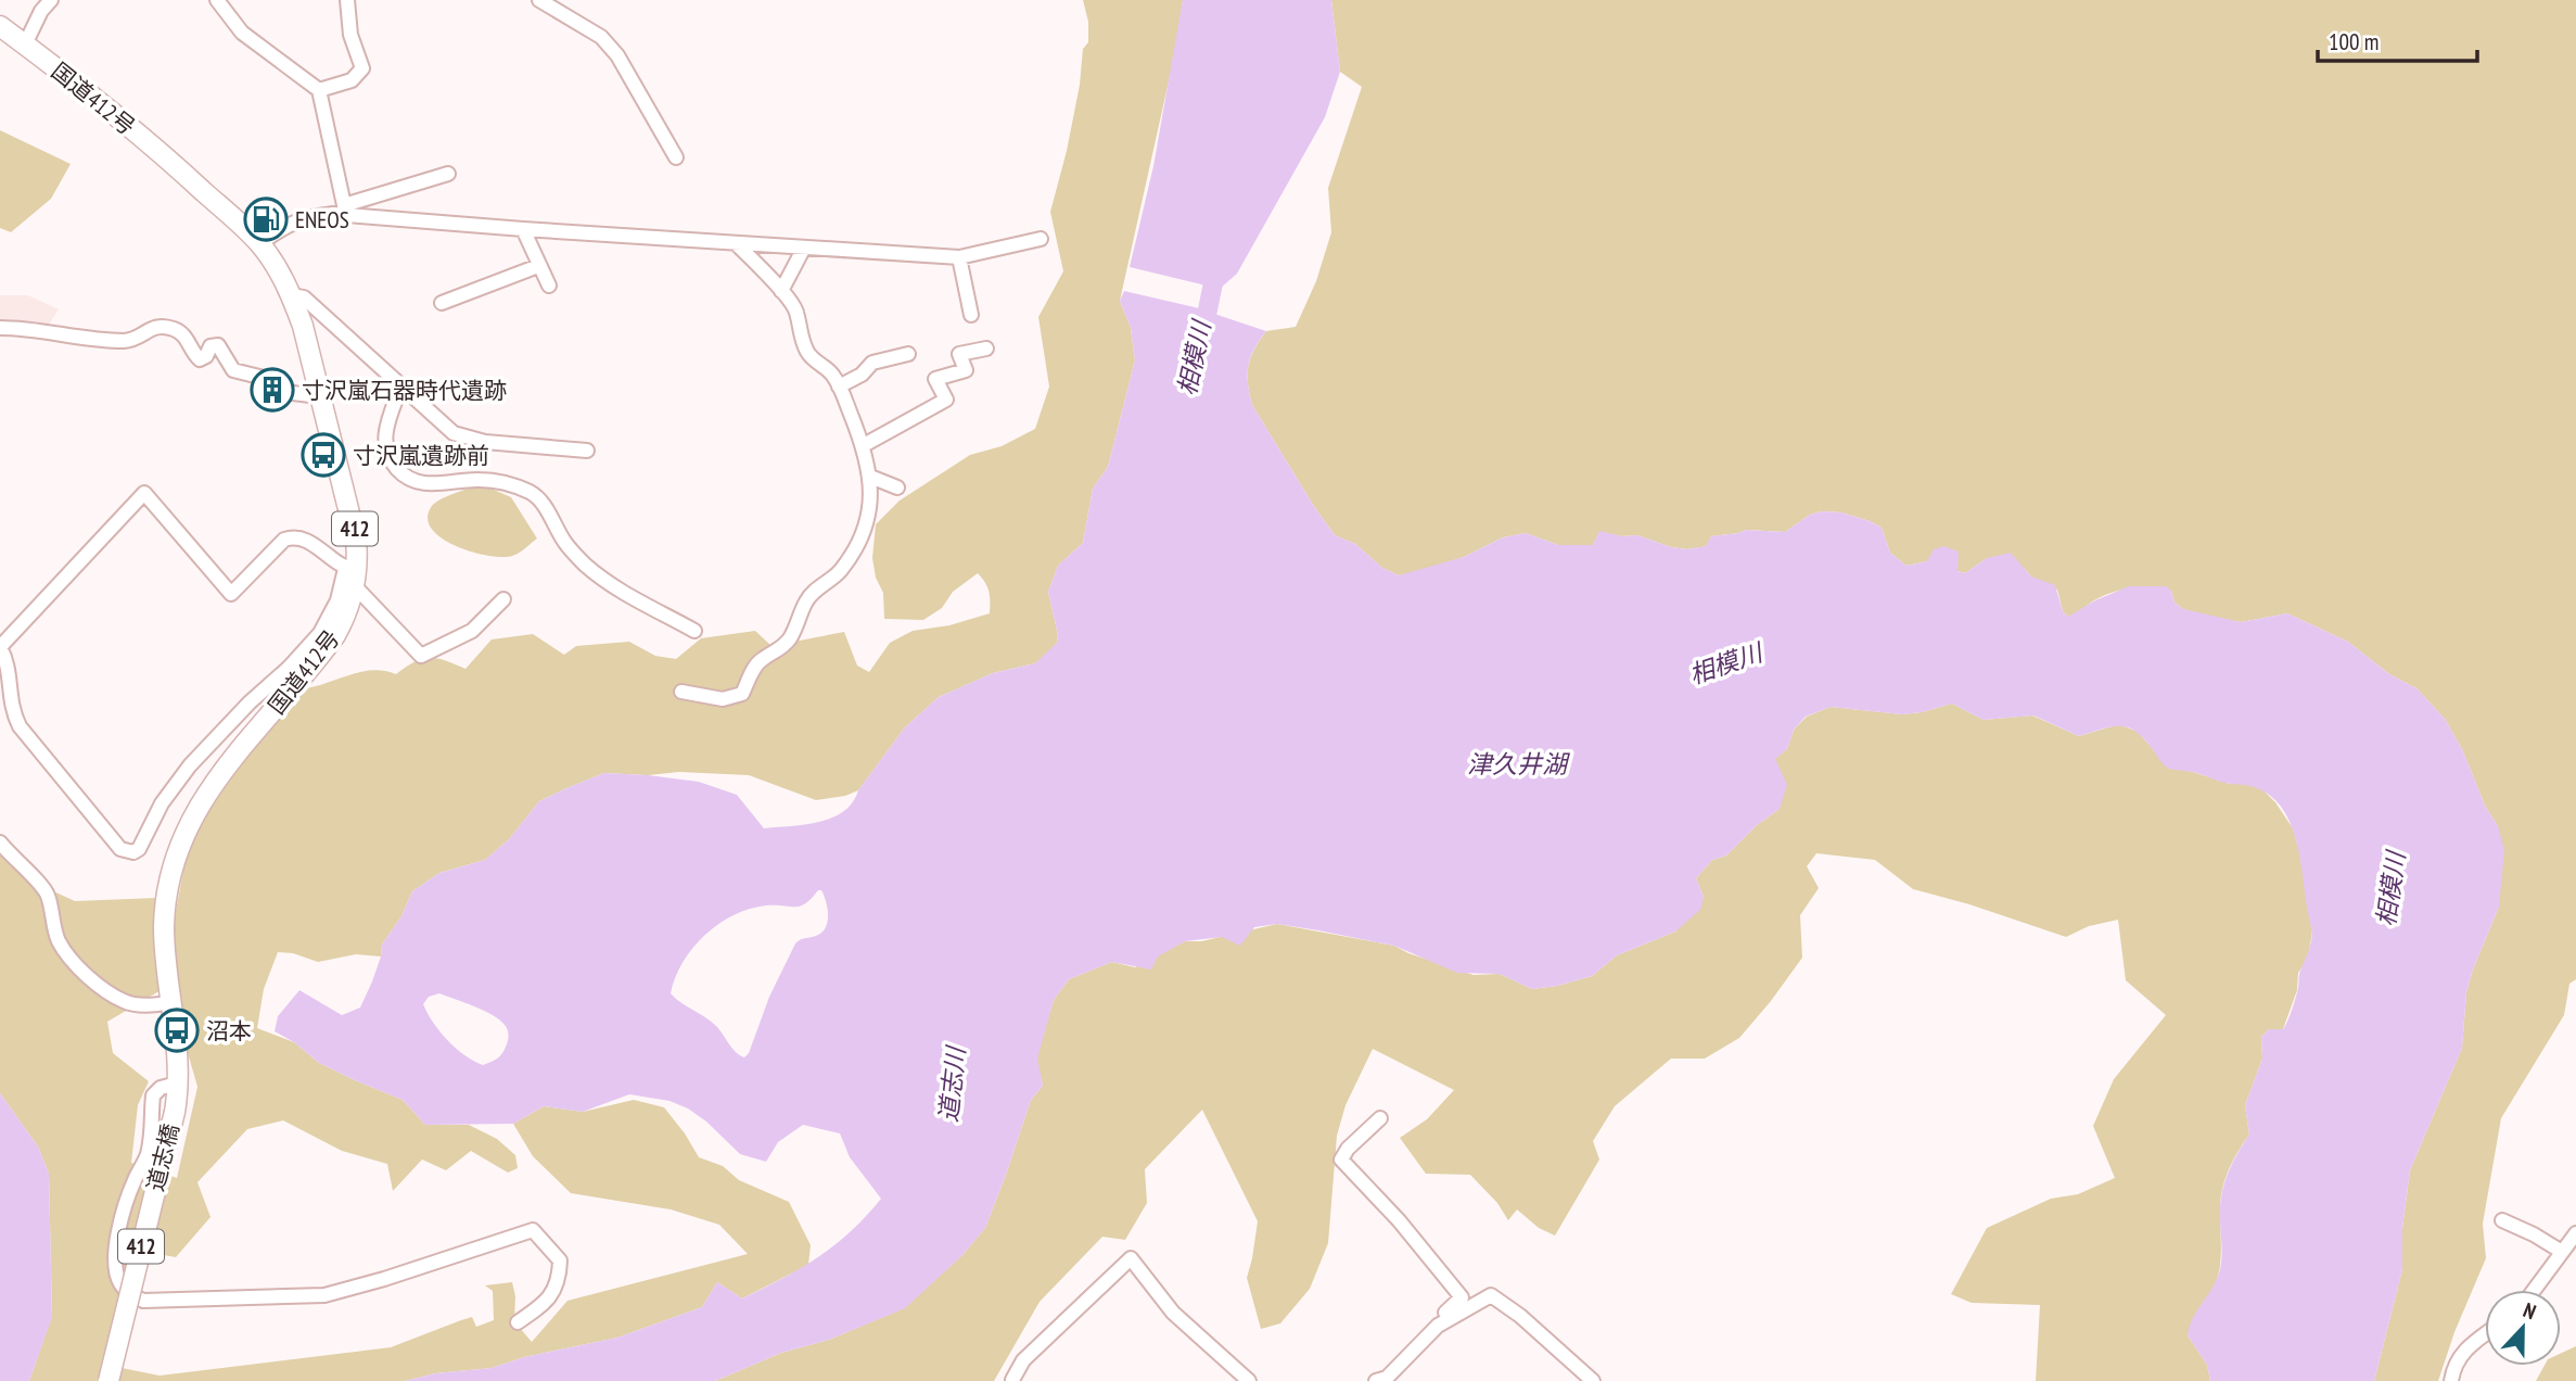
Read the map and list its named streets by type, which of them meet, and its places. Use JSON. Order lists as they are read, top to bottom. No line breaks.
{"streets":{"highway":["国道412号","412","道志橋"]},"crossings":[["国道412号","道志橋"]],"water":["相模川","津久井湖","道志川"],"places":{"fuel station":["ENEOS"],"building":["寸沢嵐石器時代遺跡"],"bus stop":["寸沢嵐遺跡前","沼本"]},"scale_bar":"100 m","north":"top"}
